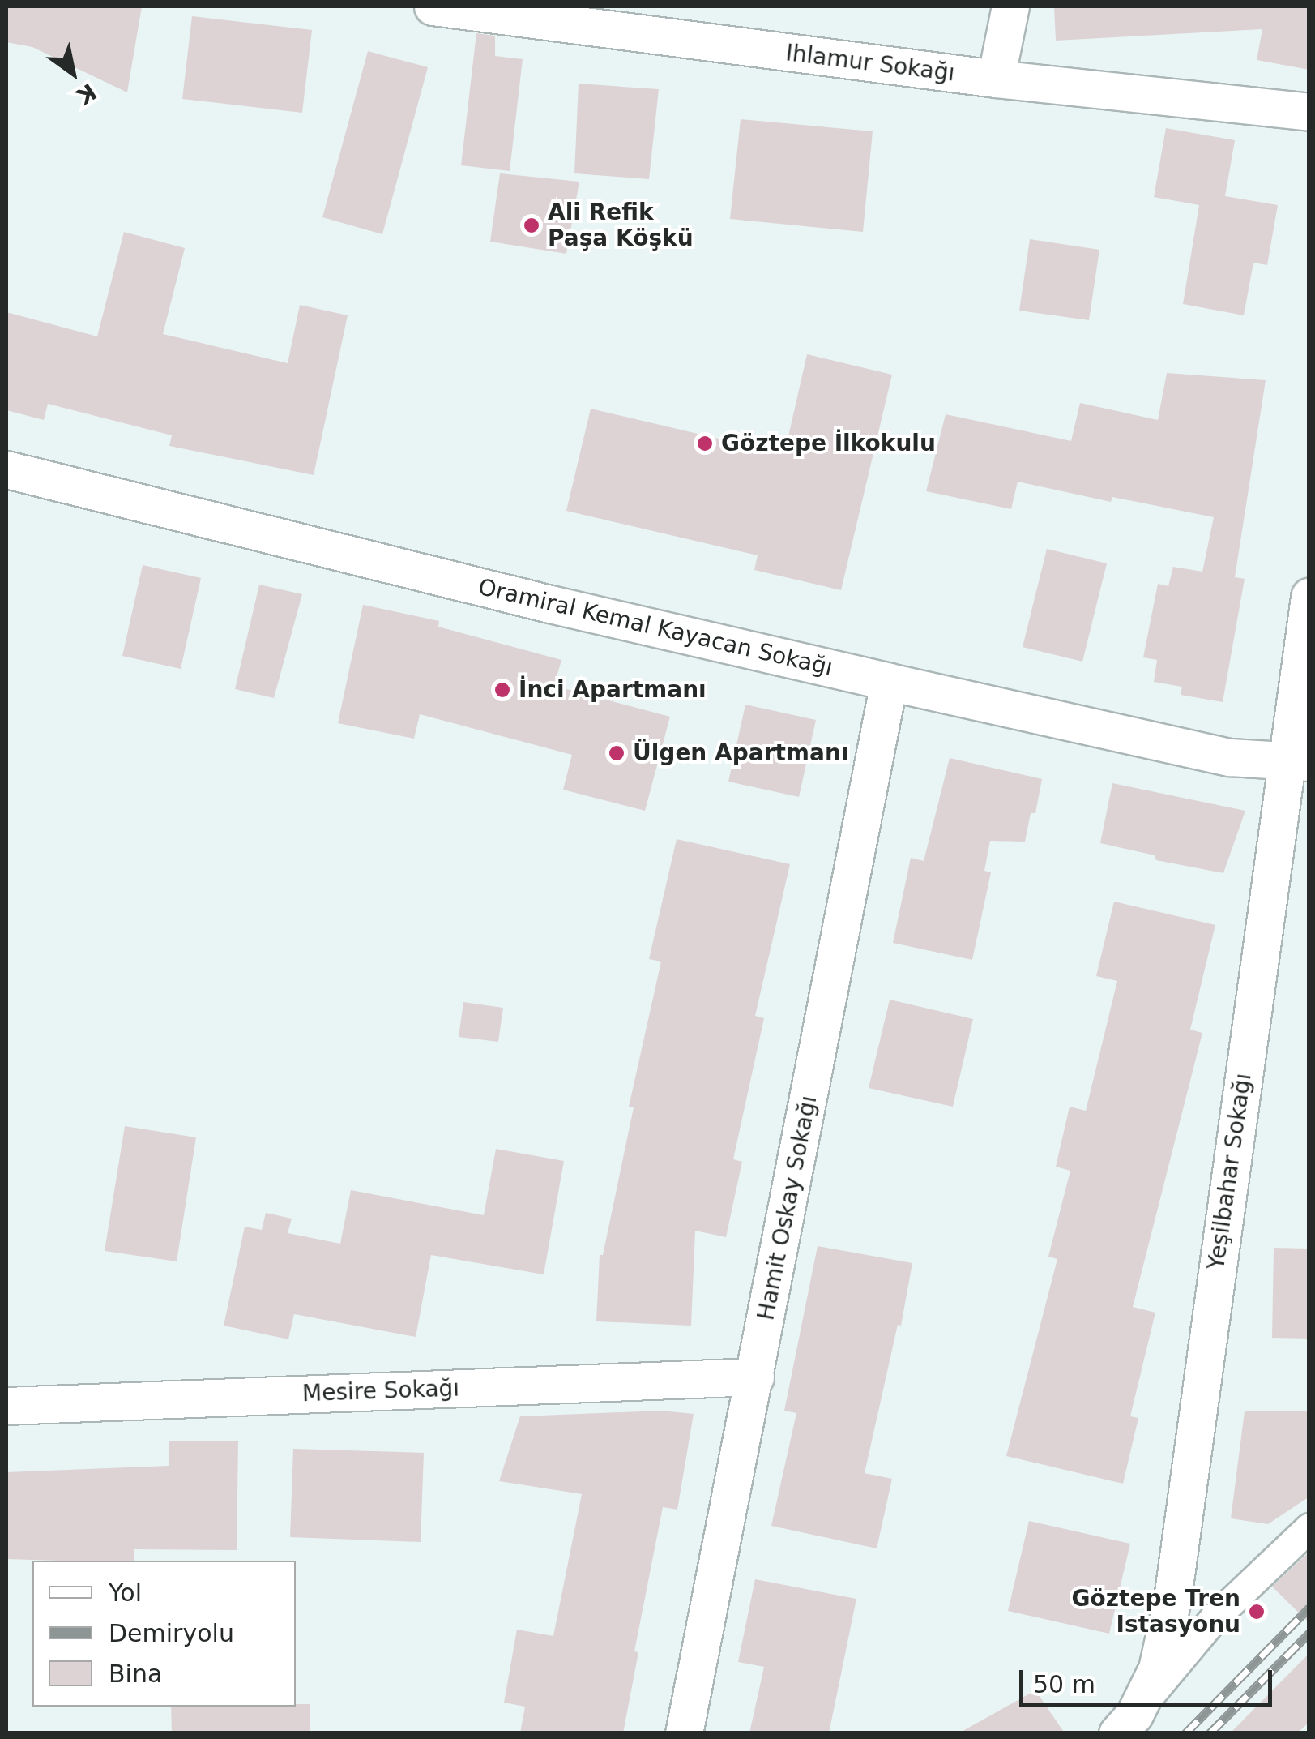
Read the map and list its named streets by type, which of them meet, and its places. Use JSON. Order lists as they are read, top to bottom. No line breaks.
{"streets":{"street":["Ihlamur Sokağı","Oramiral Kemal Kayacan Sokağı","Yeşilbahar Sokağı","Hamit Oskay Sokağı","Mesire Sokağı"]},"crossings":[["Oramiral Kemal Kayacan Sokağı","Yeşilbahar Sokağı"],["Oramiral Kemal Kayacan Sokağı","Hamit Oskay Sokağı"],["Hamit Oskay Sokağı","Mesire Sokağı"]],"places":["Ali Refik Paşa Köşkü","Göztepe İlkokulu","İnci Apartmanı","Ülgen Apartmanı","Göztepe Tren Istasyonu"],"legend":["Yol","Demiryolu","Bina"],"scale_bar":"50 m","north":"bottom right"}
